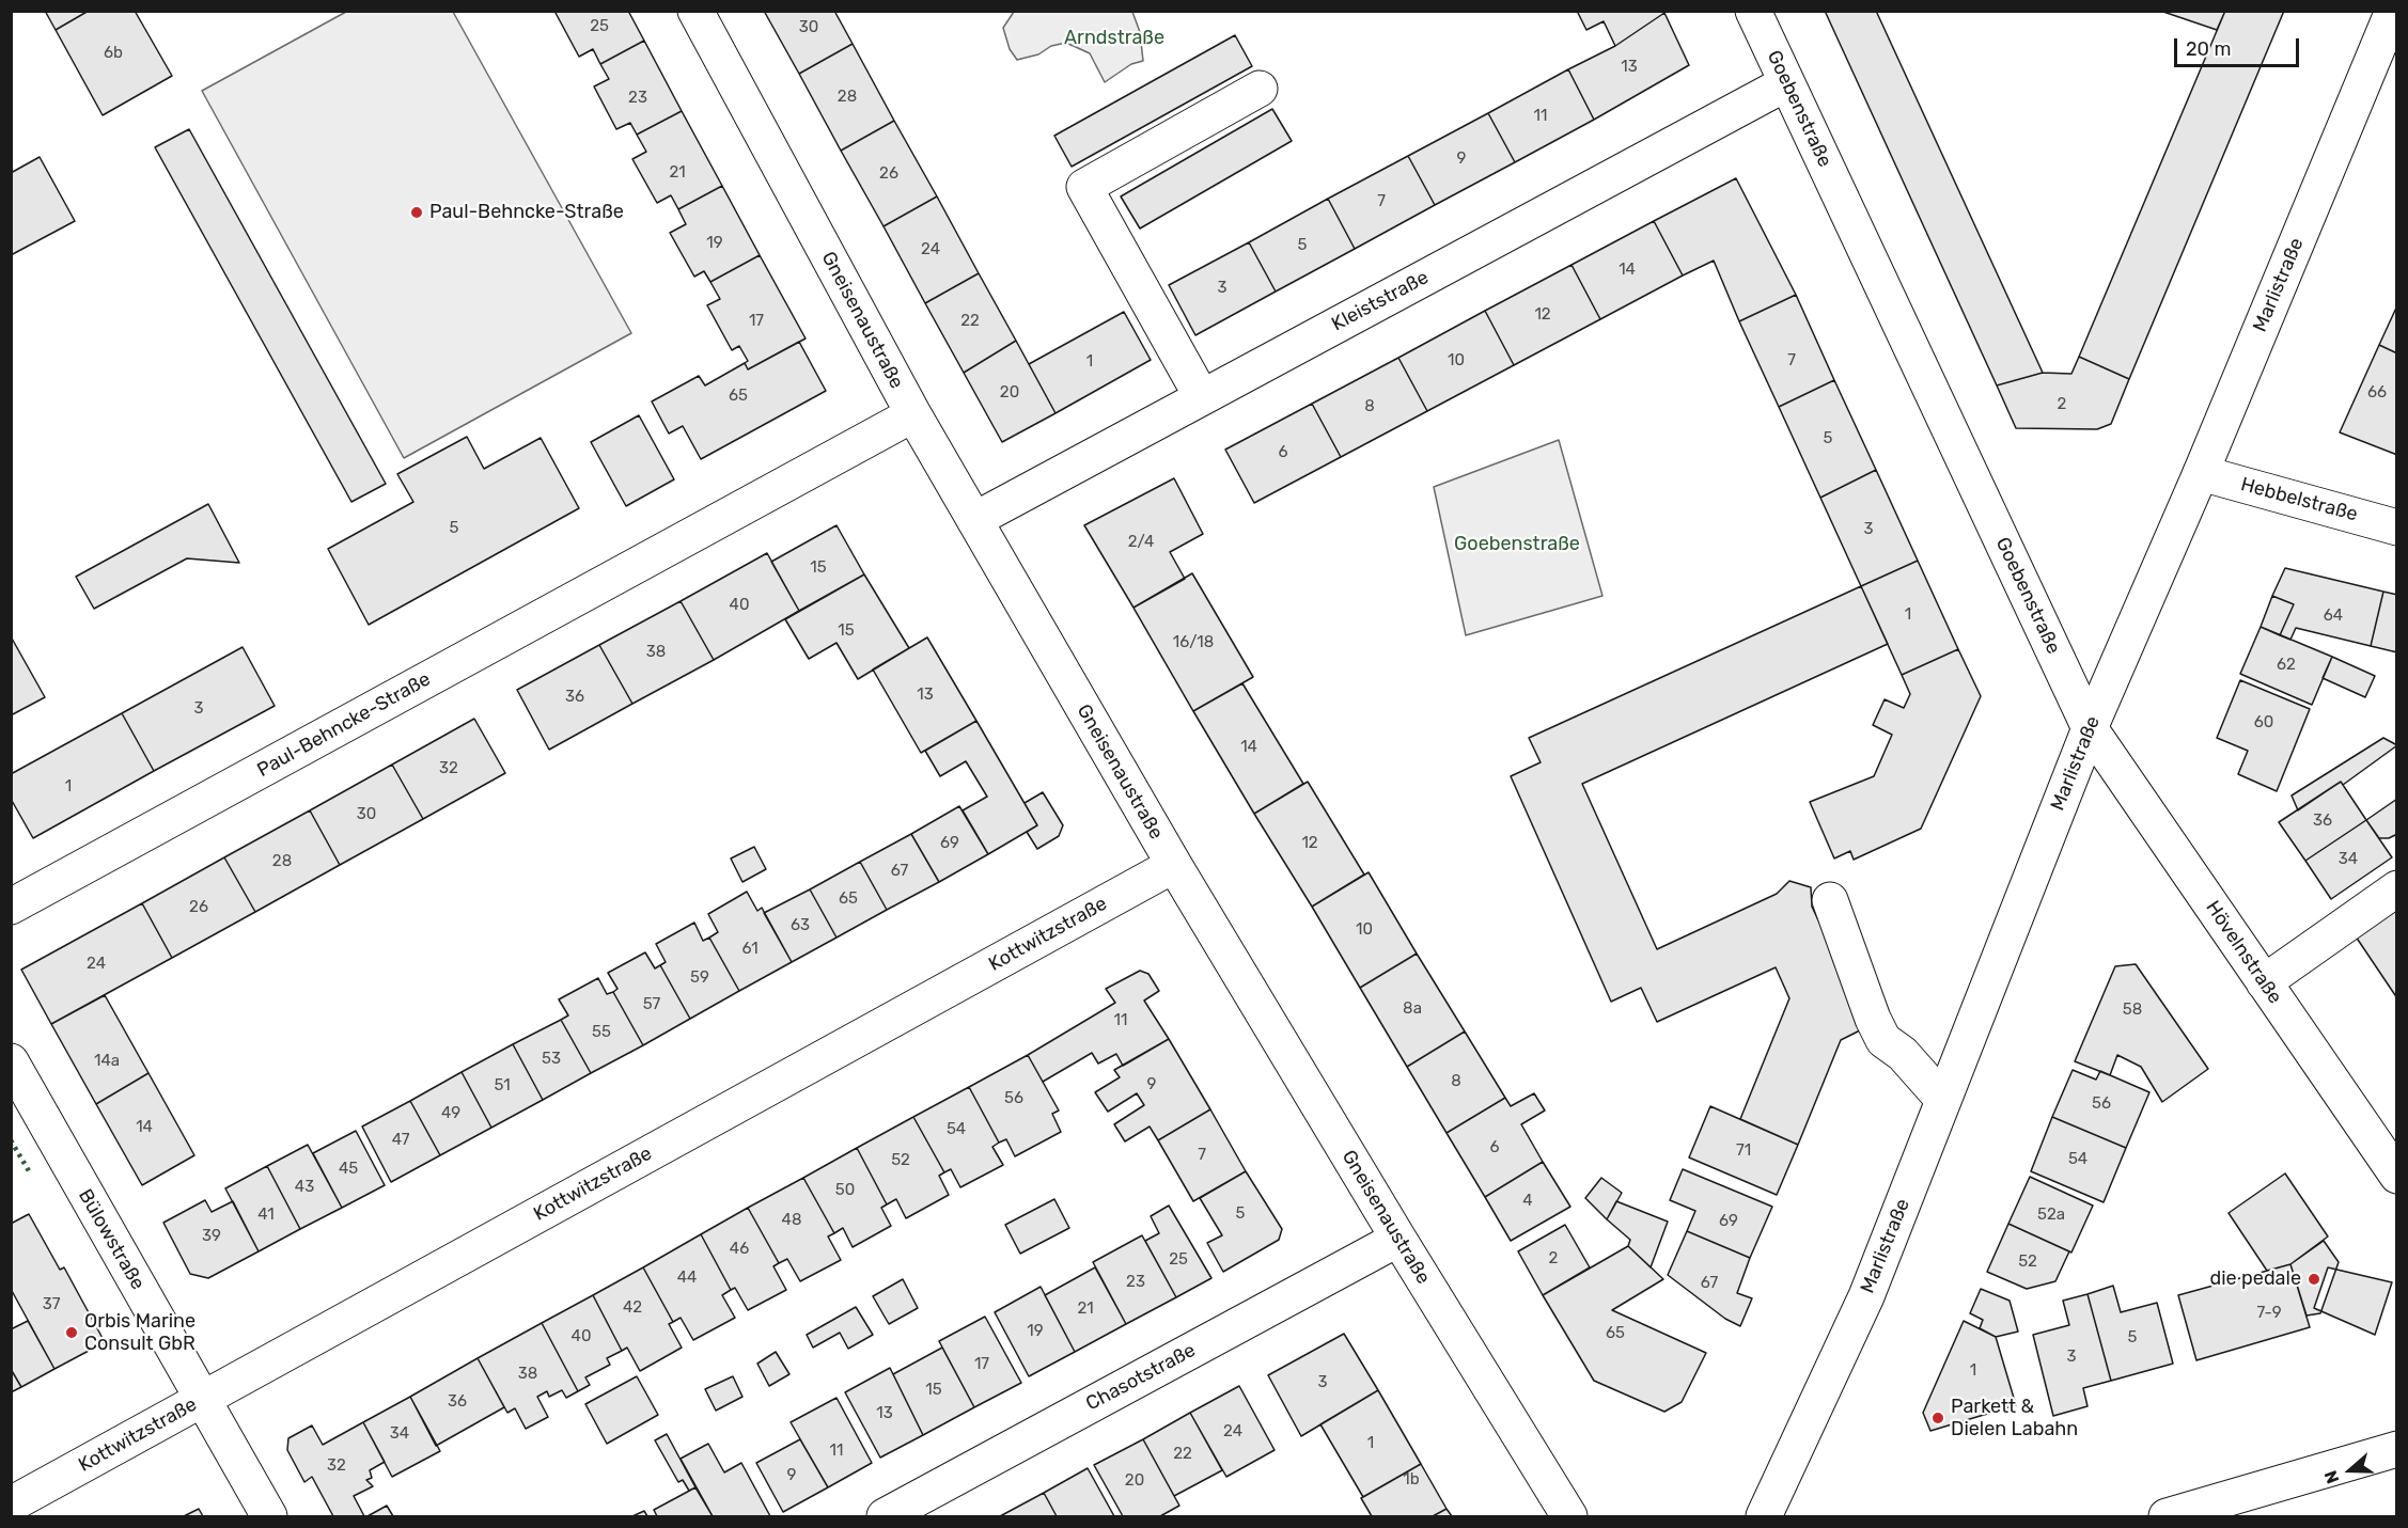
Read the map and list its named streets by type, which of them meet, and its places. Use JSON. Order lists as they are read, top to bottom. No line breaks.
{"streets":{"street":["Goebenstraße","Marlistraße","Kleiststraße","Gneisenaustraße","Hebbelstraße","Paul-Behncke-Straße","Kottwitzstraße","Hövelnstraße","Bülowstraße","Chasotstraße"]},"crossings":[["Goebenstraße","Marlistraße"],["Goebenstraße","Kleiststraße"],["Goebenstraße","Hövelnstraße"],["Marlistraße","Hebbelstraße"],["Marlistraße","Hövelnstraße"],["Kleiststraße","Gneisenaustraße"],["Gneisenaustraße","Paul-Behncke-Straße"],["Gneisenaustraße","Kottwitzstraße"],["Gneisenaustraße","Chasotstraße"],["Kottwitzstraße","Bülowstraße"]],"parks":["Arndstraße","Goebenstraße"],"places":["Paul-Behncke-Straße","die pedale","Orbis Marine Consult GbR","Parkett & Dielen Labahn"],"house_numbers":["25","30","6b","13","28","23","11","9","21","26","7","19","5","24","14","3","12","17","22","10","7","1","20","66","65","2","8","5","6","5","3","2/4","15","40","1","64","15","16/18","38","62","13","36","3","60","14","32","1","30","36","69","12","34","28","67","65","26","63","10","61","24","59","57","8a","58","11","55","53","14a","8","9","51","56","56","49","14","54","47","6","71","7","54","52","45","43","50","4","5","41","52a","48","69","39","46","2","25","52","44","23","67","37","42","21","7-9","19","65","40","5","3","17","1","38","3","15","36","13","24","34","1","11","22","32","9","1b","20"],"scale_bar":"20 m","north":"left"}
